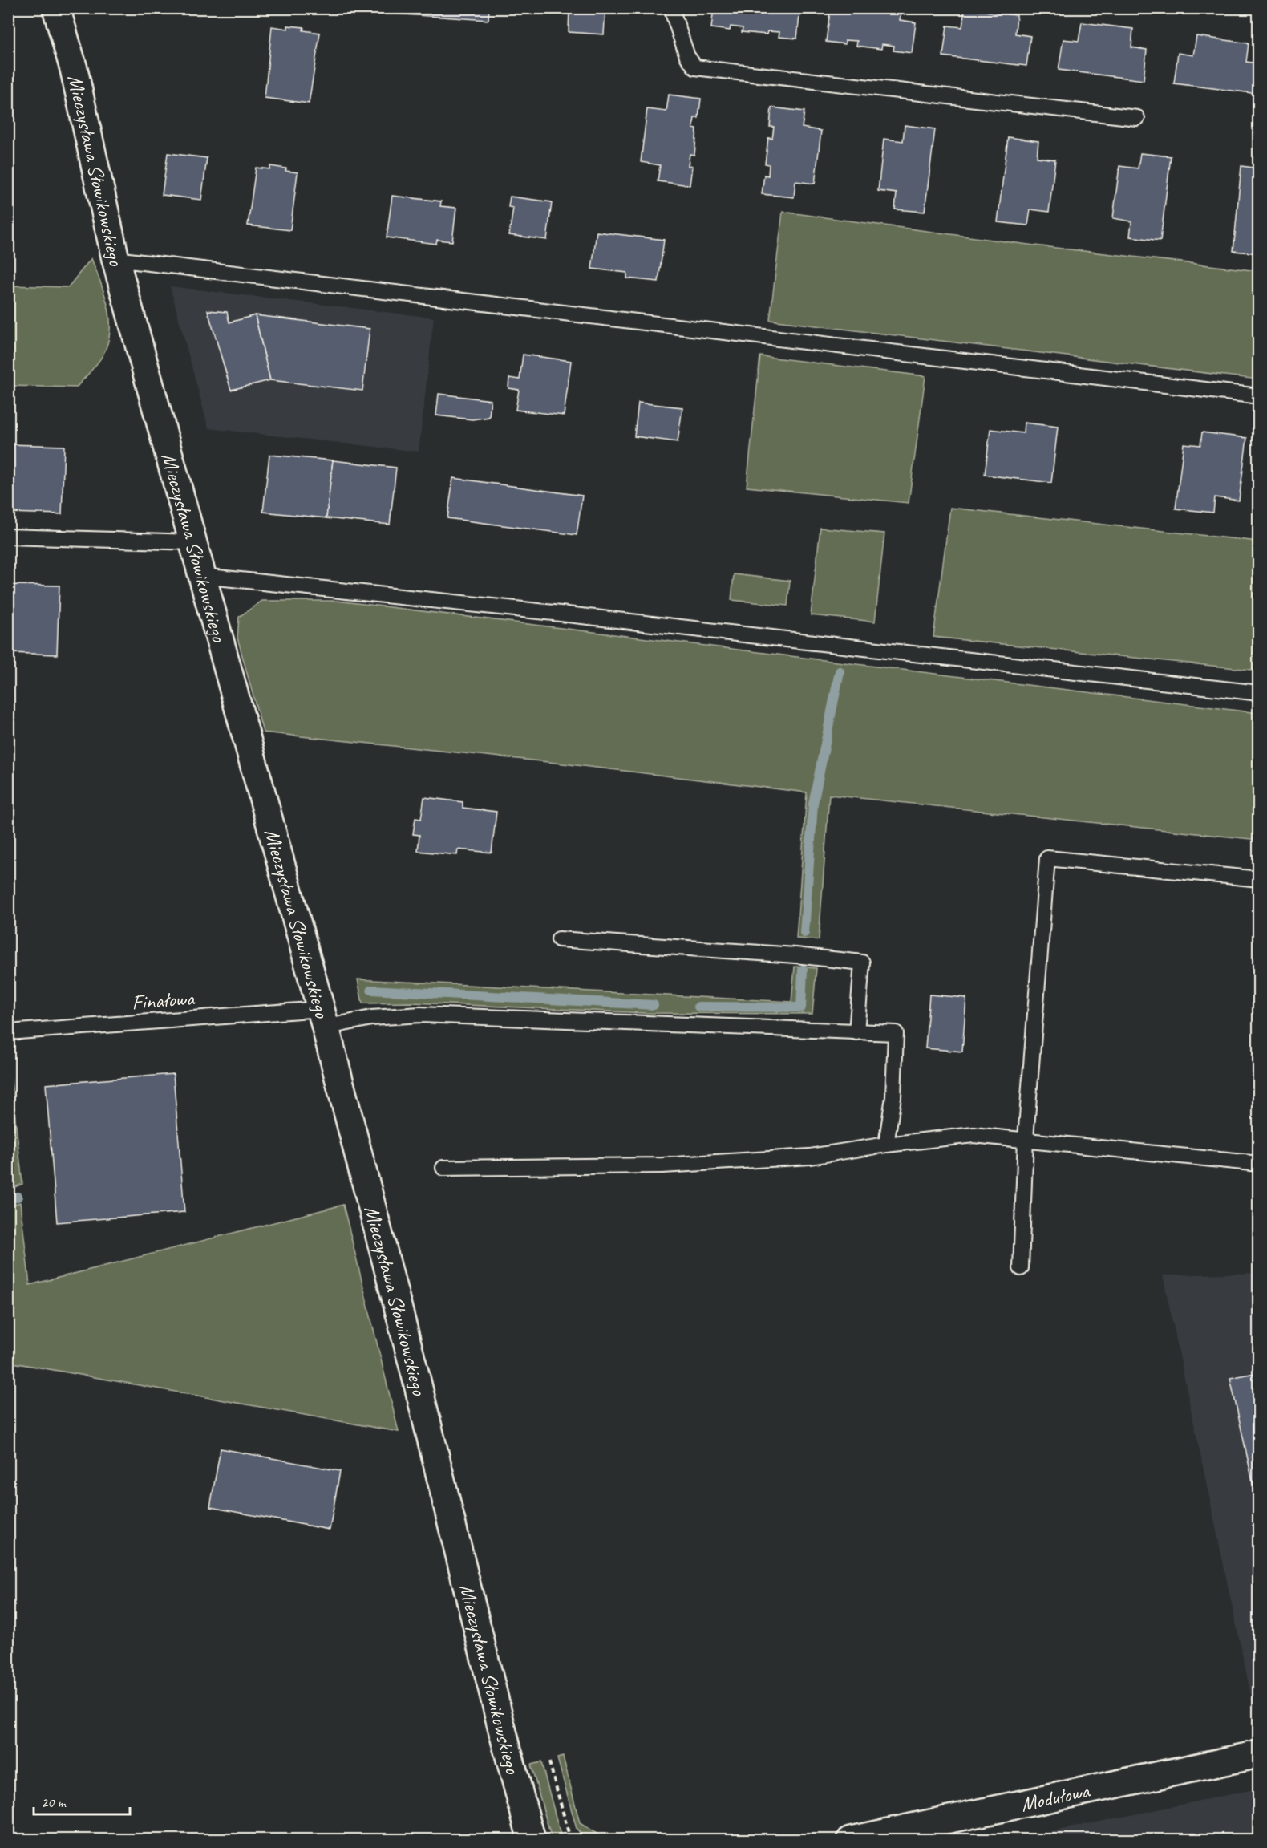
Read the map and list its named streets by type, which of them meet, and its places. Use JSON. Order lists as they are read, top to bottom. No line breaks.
{"streets":{"street":["Mieczysława Słowikowskiego","Modułowa"],"lane":["Finałowa"]},"crossings":[["Mieczysława Słowikowskiego","Finałowa"]],"scale_bar":"20 m"}
